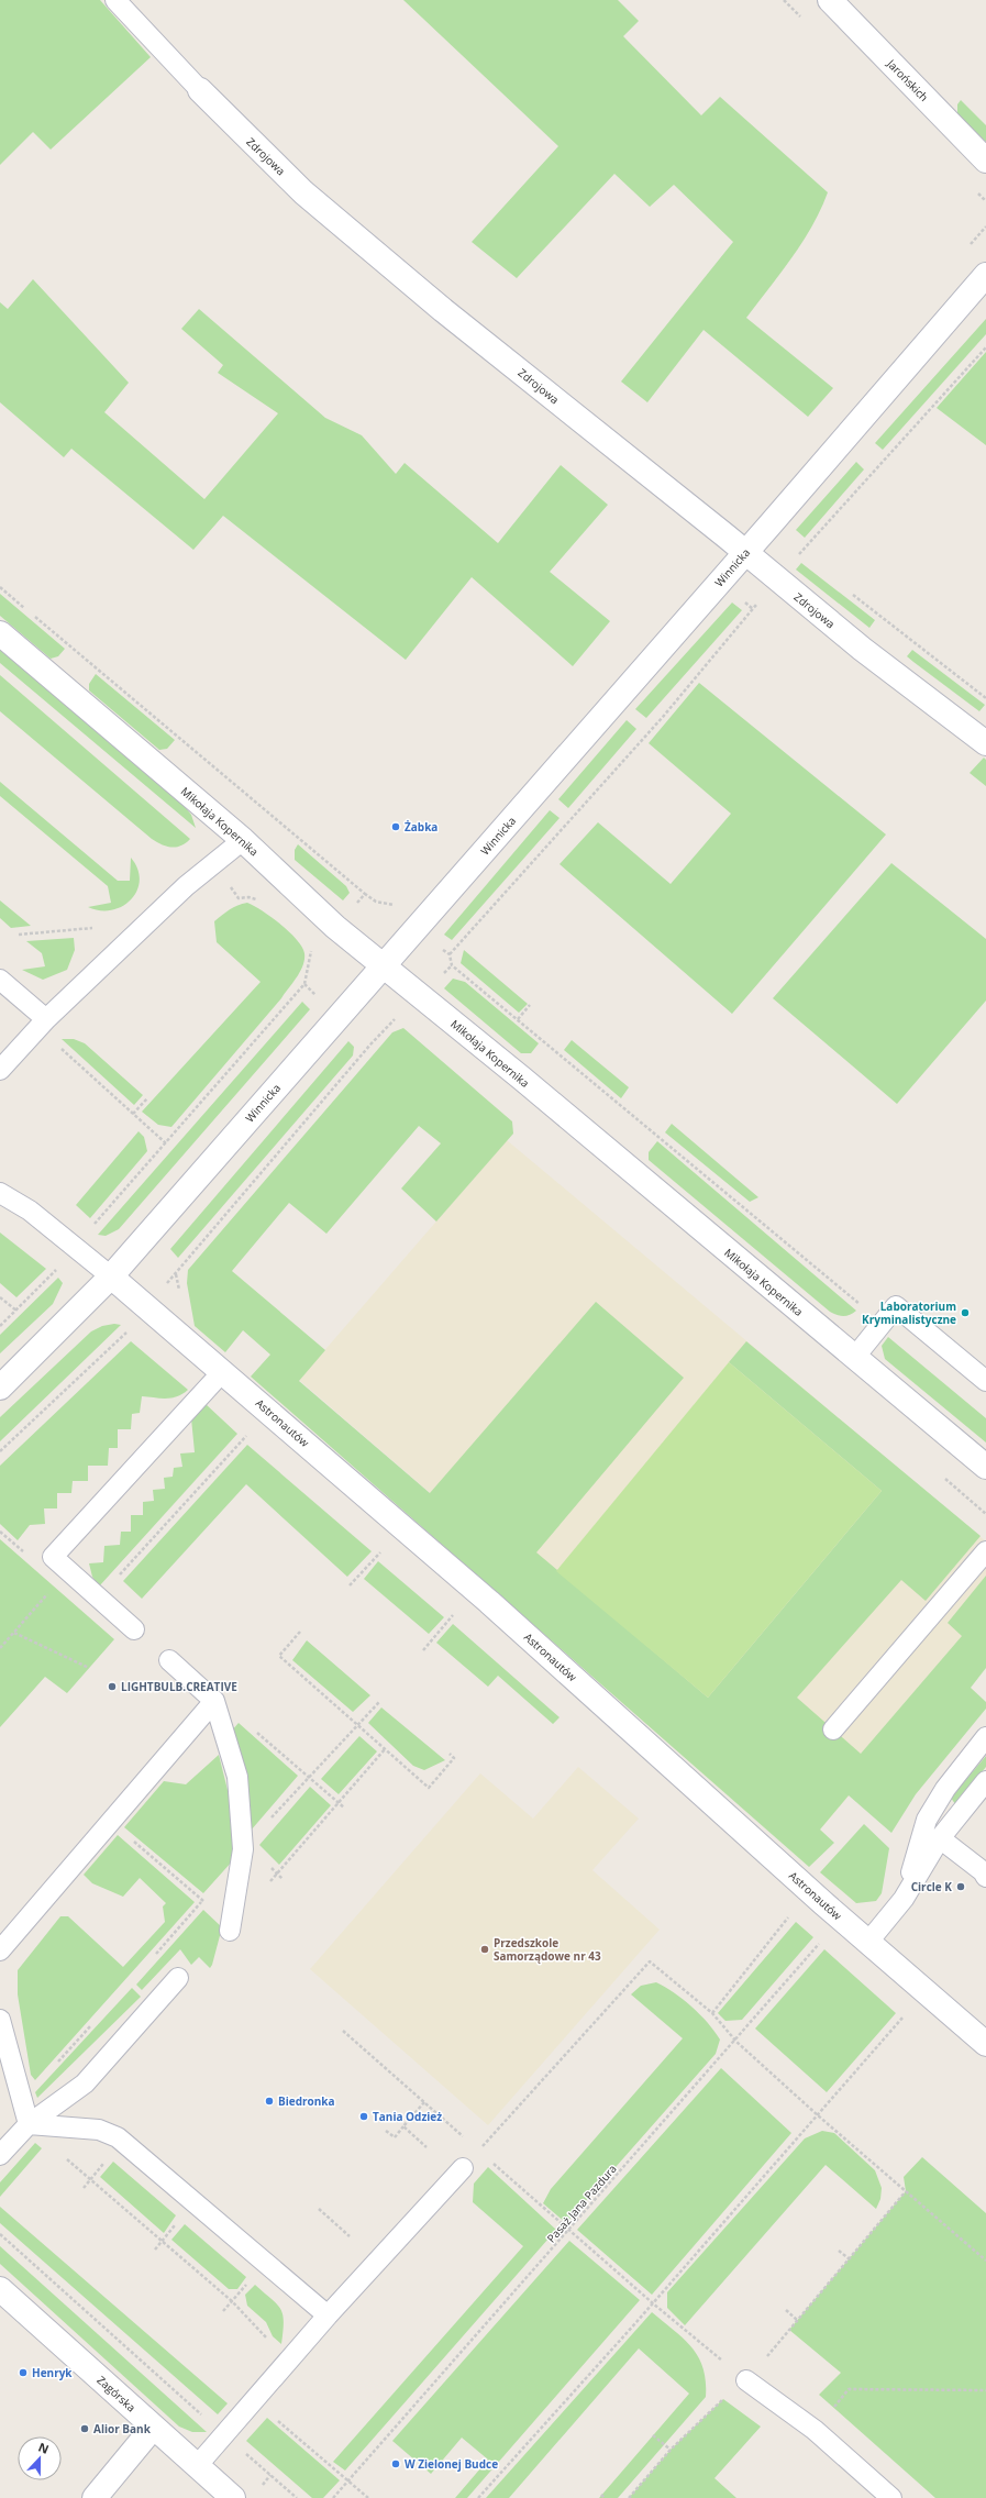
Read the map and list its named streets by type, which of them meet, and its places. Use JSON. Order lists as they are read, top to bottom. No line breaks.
{"streets":{"street":["Jarońskich","Zdrojowa","Winnicka","Mikołaja Kopernika","Astronautów","Zagórska"],"path":["Pasaż Jana Pazdura"]},"crossings":[["Zdrojowa","Winnicka"],["Winnicka","Mikołaja Kopernika"],["Winnicka","Astronautów"],["Astronautów","Pasaż Jana Pazdura"]],"places":["Żabka","Laboratorium Kryminalistyczne","LIGHTBULB.CREATIVE","Circle K","Przedszkole Samorządowe nr 43","Biedronka","Tania Odzież","Henryk","Alior Bank","W Zielonej Budce"],"north":"top"}
